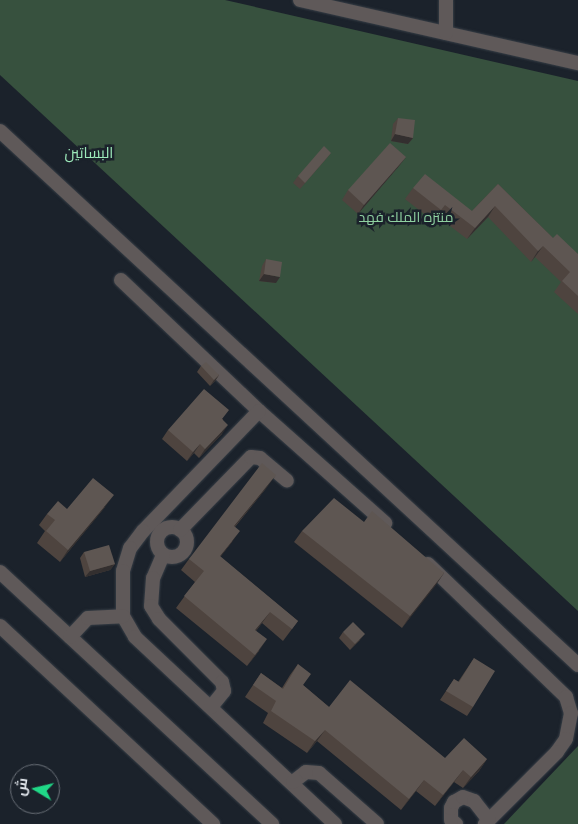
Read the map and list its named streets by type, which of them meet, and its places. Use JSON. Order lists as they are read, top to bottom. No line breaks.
{"districts":["البساتين"],"parks":["منتزه الملك فهد"],"north":"left"}
